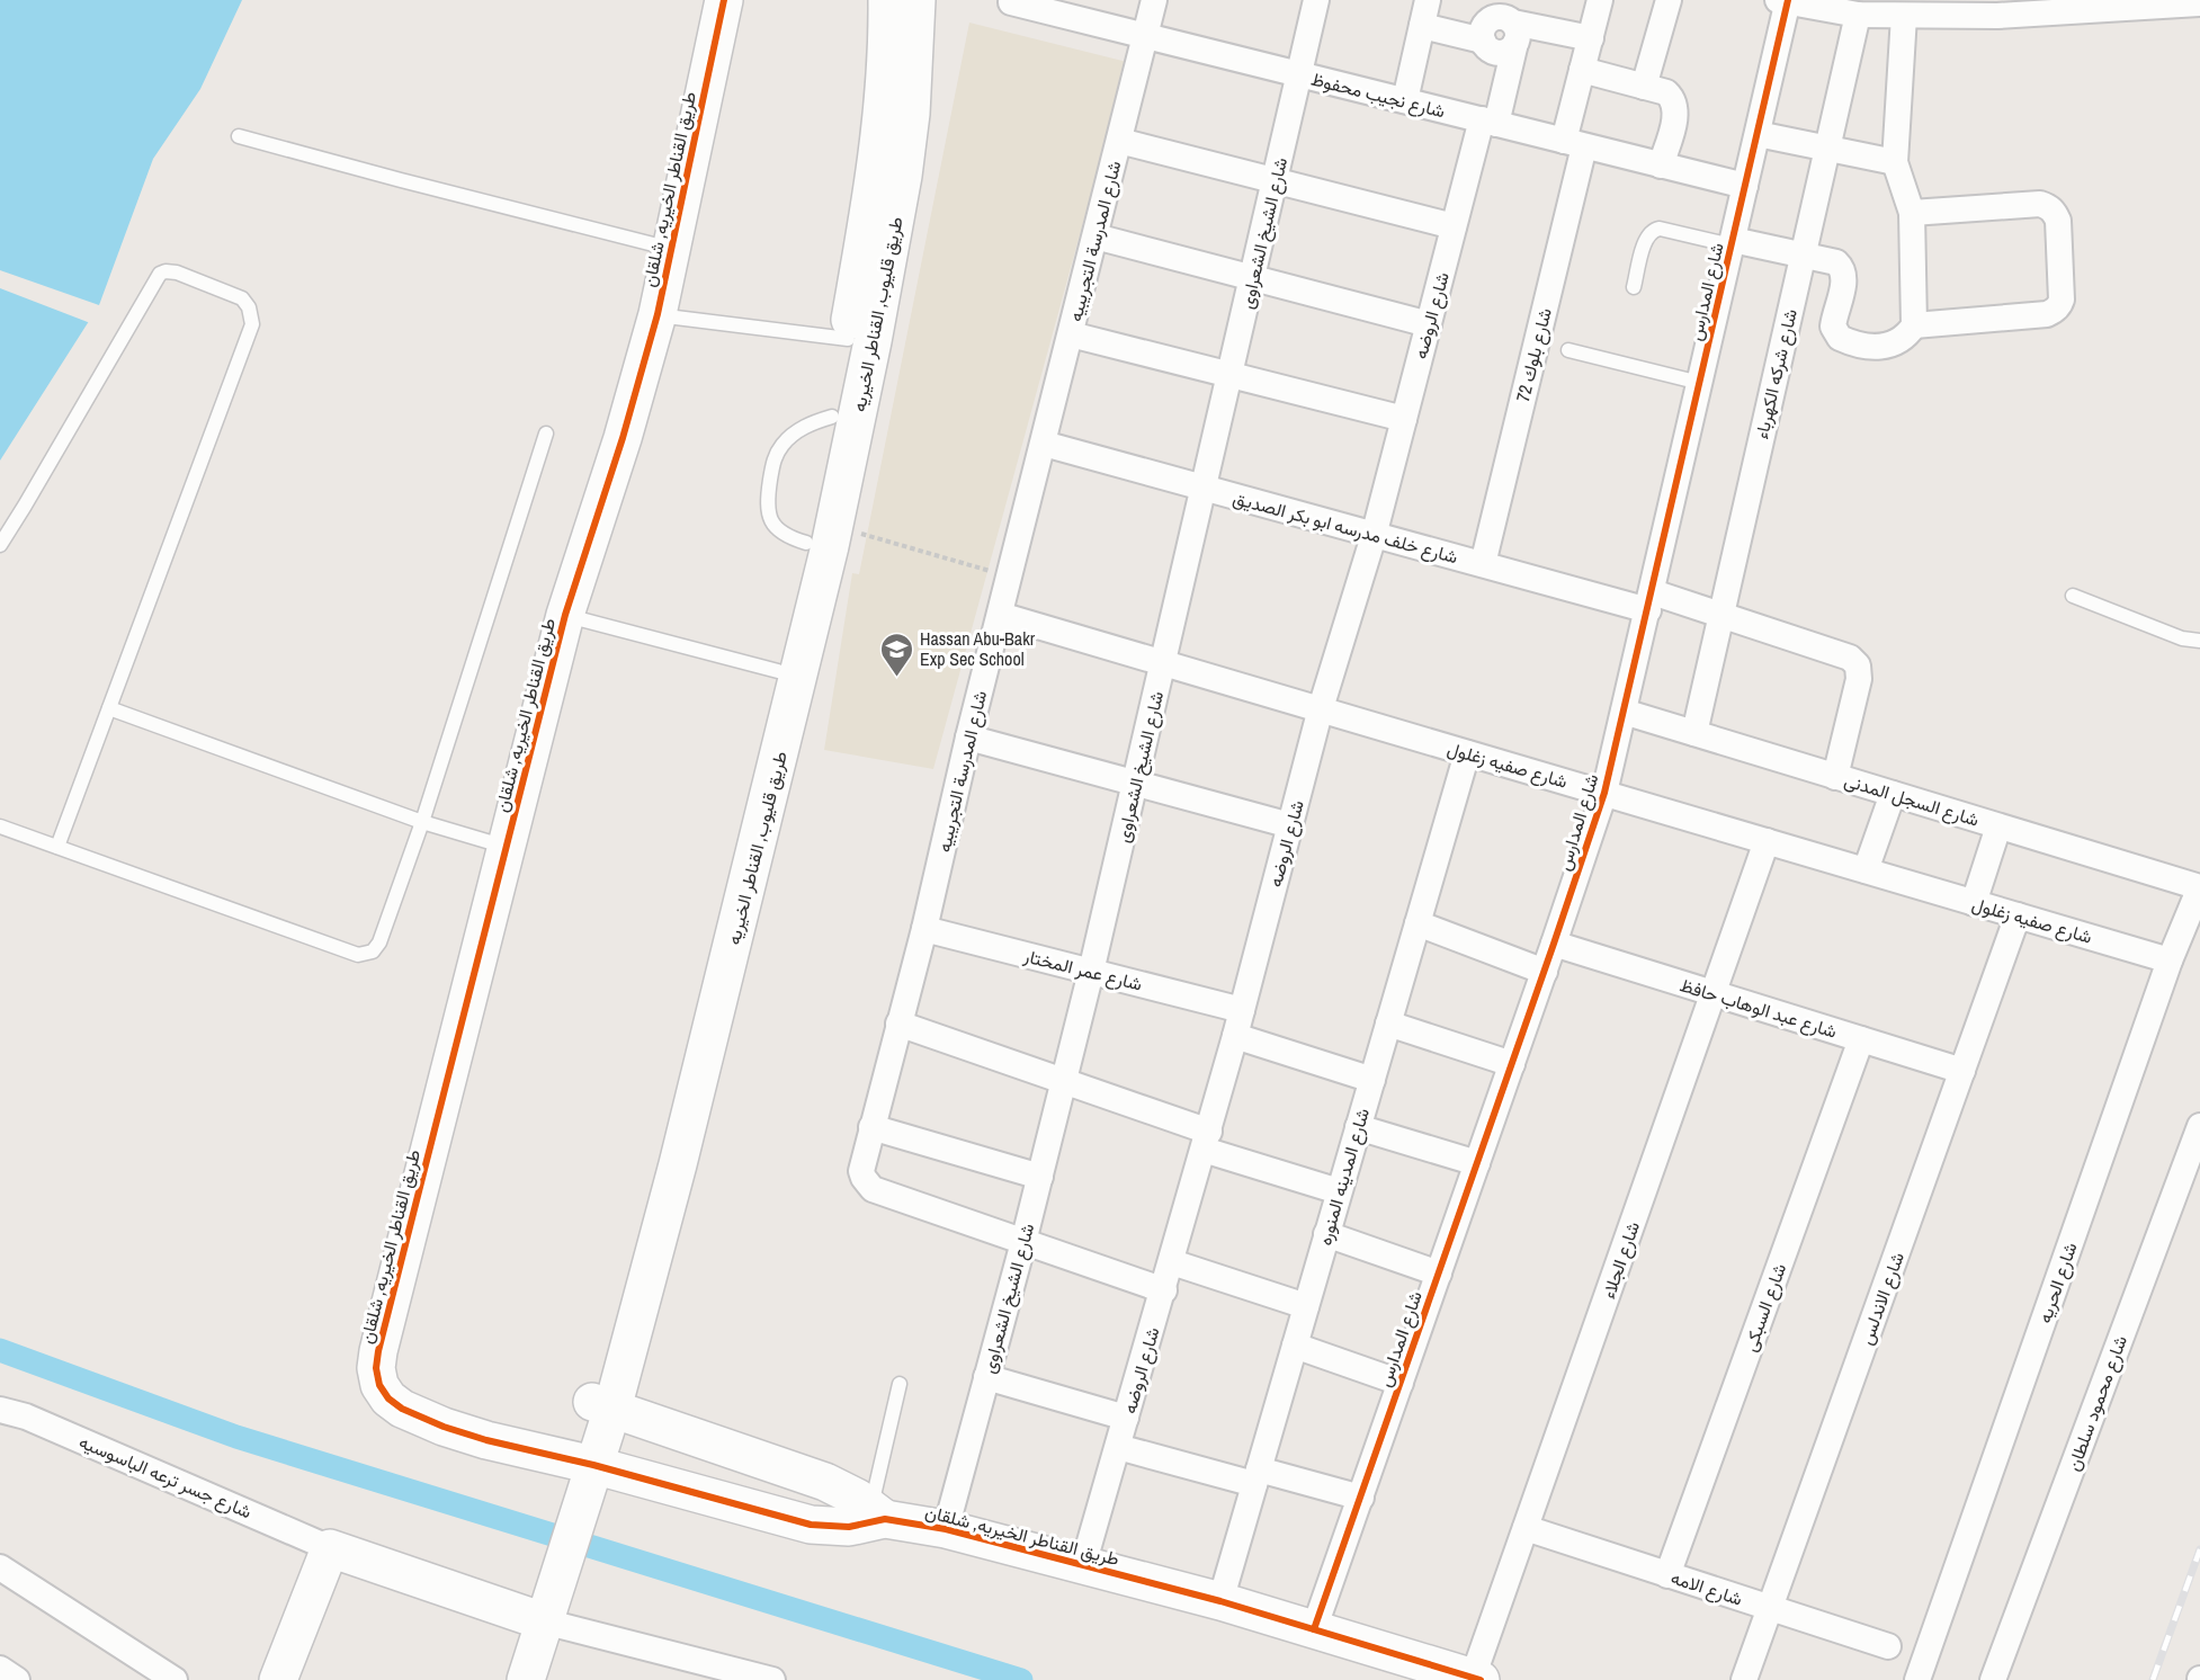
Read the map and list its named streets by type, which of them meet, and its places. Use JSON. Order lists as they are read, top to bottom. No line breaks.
{"streets":{"main road":["طريق القناطر الخيريه, شلقان","طريق قليوب, القناطر الخيريه"],"street":["شارع نجيب محفوظ","شارع الشيخ الشعراوى","شارع المدرسة التجريبيه","شارع المدارس","شارع الروضه","شارع بلوك 72","شارع شركه الكهرباء","شارع خلف مدرسه ابو بكر الصديق","شارع صفيه زغلول","شارع السجل المدنى","شارع عمر المختار","شارع عبد الوهاب حافظ","شارع المدينه المنوره","شارع الجلاء","شارع الحريه","شارع الاندلس","شارع السبكى","شارع محمود سلطان","شارع جسر ترعه الباسوسيه","شارع الامه"]},"crossings":[["شارع نجيب محفوظ","شارع الشيخ الشعراوى"],["شارع نجيب محفوظ","شارع المدرسة التجريبيه"],["شارع نجيب محفوظ","شارع المدارس"],["شارع نجيب محفوظ","شارع الروضه"],["شارع نجيب محفوظ","شارع بلوك 72"],["طريق القناطر الخيريه, شلقان","شارع الشيخ الشعراوى"],["طريق القناطر الخيريه, شلقان","شارع المدارس"],["طريق القناطر الخيريه, شلقان","طريق قليوب, القناطر الخيريه"],["طريق القناطر الخيريه, شلقان","شارع الروضه"],["طريق القناطر الخيريه, شلقان","شارع المدينه المنوره"],["طريق القناطر الخيريه, شلقان","شارع الجلاء"],["شارع الشيخ الشعراوى","شارع المدرسة التجريبيه"],["شارع الشيخ الشعراوى","شارع خلف مدرسه ابو بكر الصديق"],["شارع الشيخ الشعراوى","شارع صفيه زغلول"],["شارع الشيخ الشعراوى","شارع عمر المختار"],["شارع المدرسة التجريبيه","شارع الروضه"],["شارع المدرسة التجريبيه","شارع خلف مدرسه ابو بكر الصديق"],["شارع المدرسة التجريبيه","شارع صفيه زغلول"],["شارع المدرسة التجريبيه","شارع عمر المختار"],["شارع المدارس","شارع خلف مدرسه ابو بكر الصديق"],["شارع المدارس","شارع صفيه زغلول"],["شارع المدارس","شارع السجل المدنى"],["شارع المدارس","شارع عبد الوهاب حافظ"],["شارع الروضه","شارع خلف مدرسه ابو بكر الصديق"],["شارع الروضه","شارع صفيه زغلول"],["شارع الروضه","شارع عمر المختار"],["شارع بلوك 72","شارع خلف مدرسه ابو بكر الصديق"],["شارع شركه الكهرباء","شارع خلف مدرسه ابو بكر الصديق"],["شارع شركه الكهرباء","شارع السجل المدنى"],["شارع خلف مدرسه ابو بكر الصديق","شارع السجل المدنى"],["شارع صفيه زغلول","شارع المدينه المنوره"],["شارع صفيه زغلول","شارع الجلاء"],["شارع صفيه زغلول","شارع الحريه"],["شارع صفيه زغلول","شارع الاندلس"],["شارع السجل المدنى","شارع الحريه"],["شارع عبد الوهاب حافظ","شارع الجلاء"],["شارع عبد الوهاب حافظ","شارع الاندلس"],["شارع عبد الوهاب حافظ","شارع السبكى"],["شارع الجلاء","شارع الامه"],["شارع الاندلس","شارع الامه"],["شارع السبكى","شارع الامه"]],"places":{"school or university":["Hassan Abu-Bakr Exp Sec School"]}}
